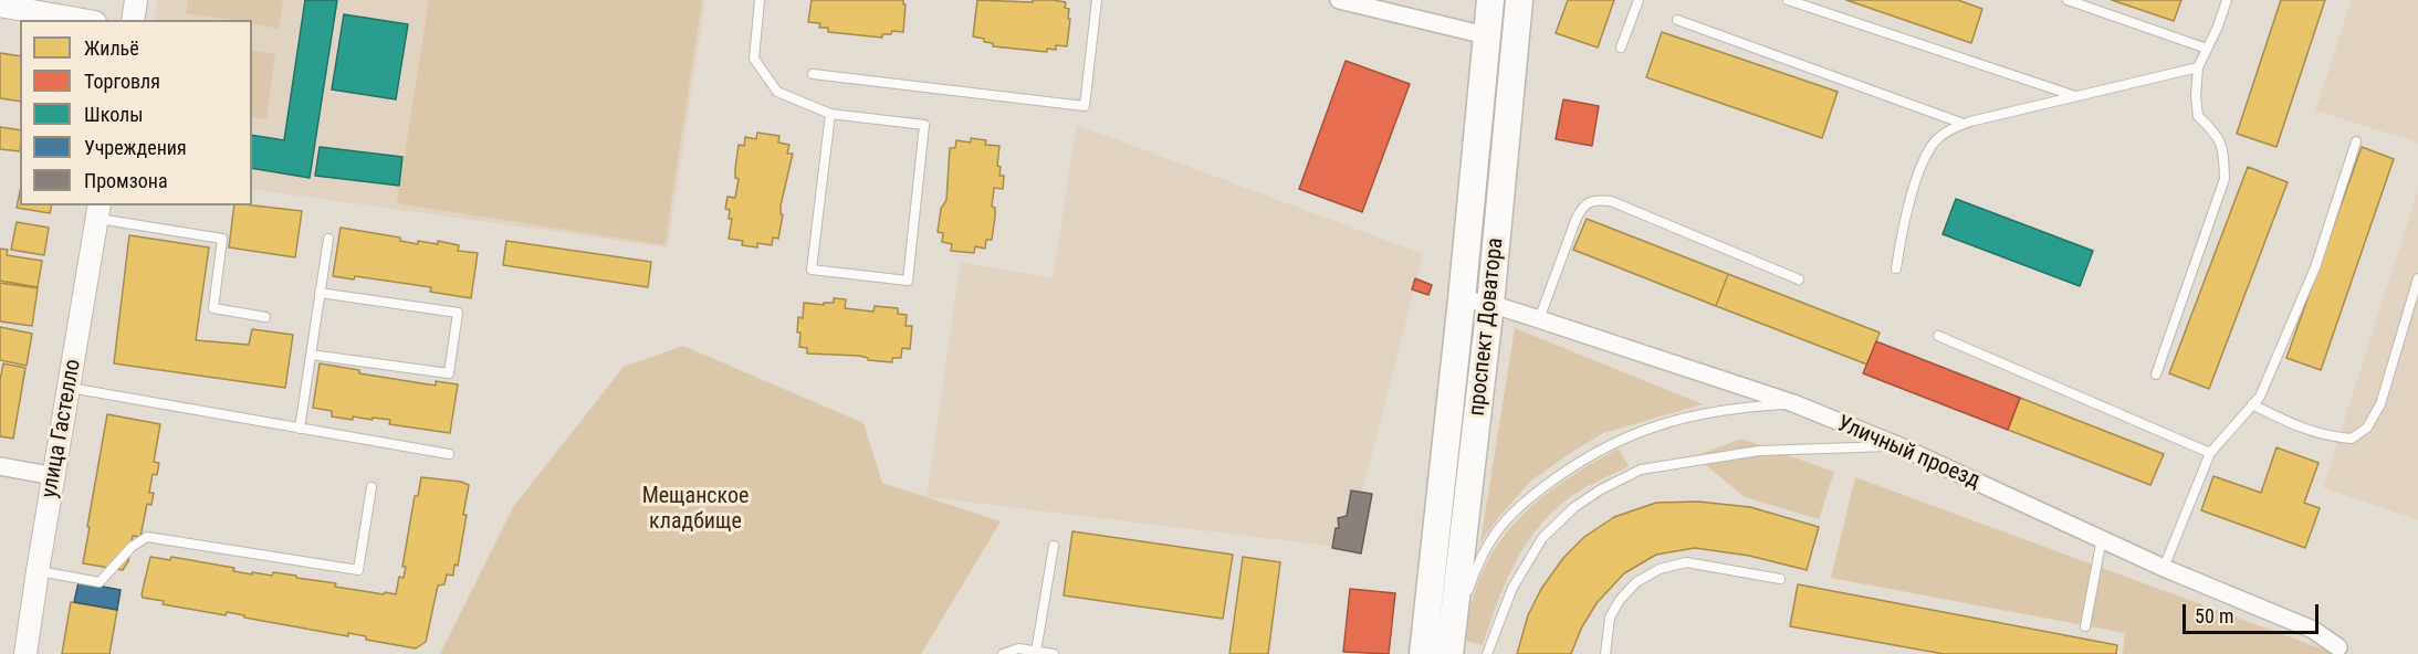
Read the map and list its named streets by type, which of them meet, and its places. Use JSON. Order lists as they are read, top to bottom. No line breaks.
{"streets":{"main road":["проспект Доватора"],"street":["улица Гастелло","Уличный проезд"]},"crossings":[["проспект Доватора","Уличный проезд"]],"parks":["Мещанское кладбище"],"legend":["Жильё","Торговля","Школы","Учреждения","Промзона"],"scale_bar":"50 m"}
